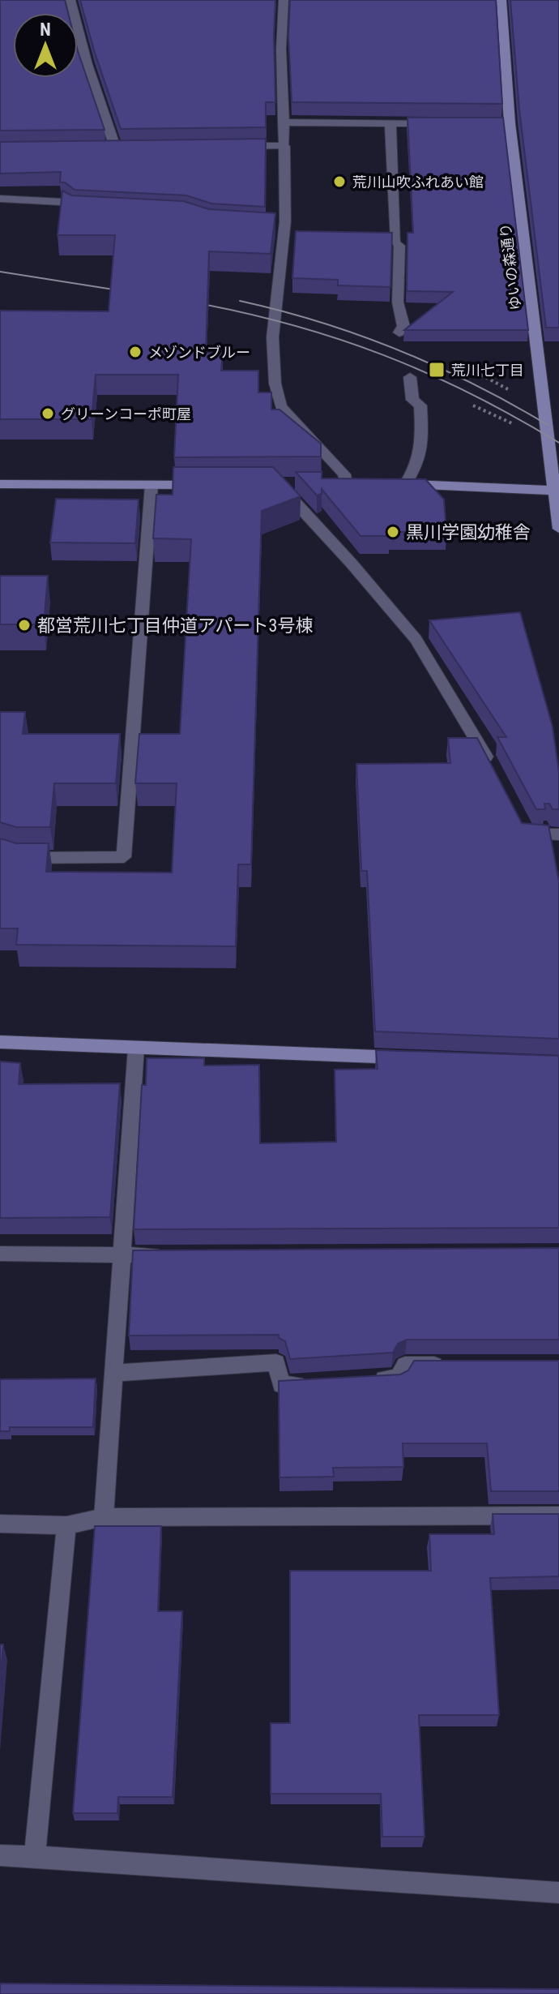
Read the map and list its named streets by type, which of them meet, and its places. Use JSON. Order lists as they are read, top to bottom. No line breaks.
{"streets":{"street":["ゆいの森通り"]},"places":{"other":["荒川山吹ふれあい館","メゾンドブルー","グリーンコーポ町屋","黒川学園幼稚舎","都営荒川七丁目仲道アパート3号棟"],"transit":["荒川七丁目"]},"north":"top"}
